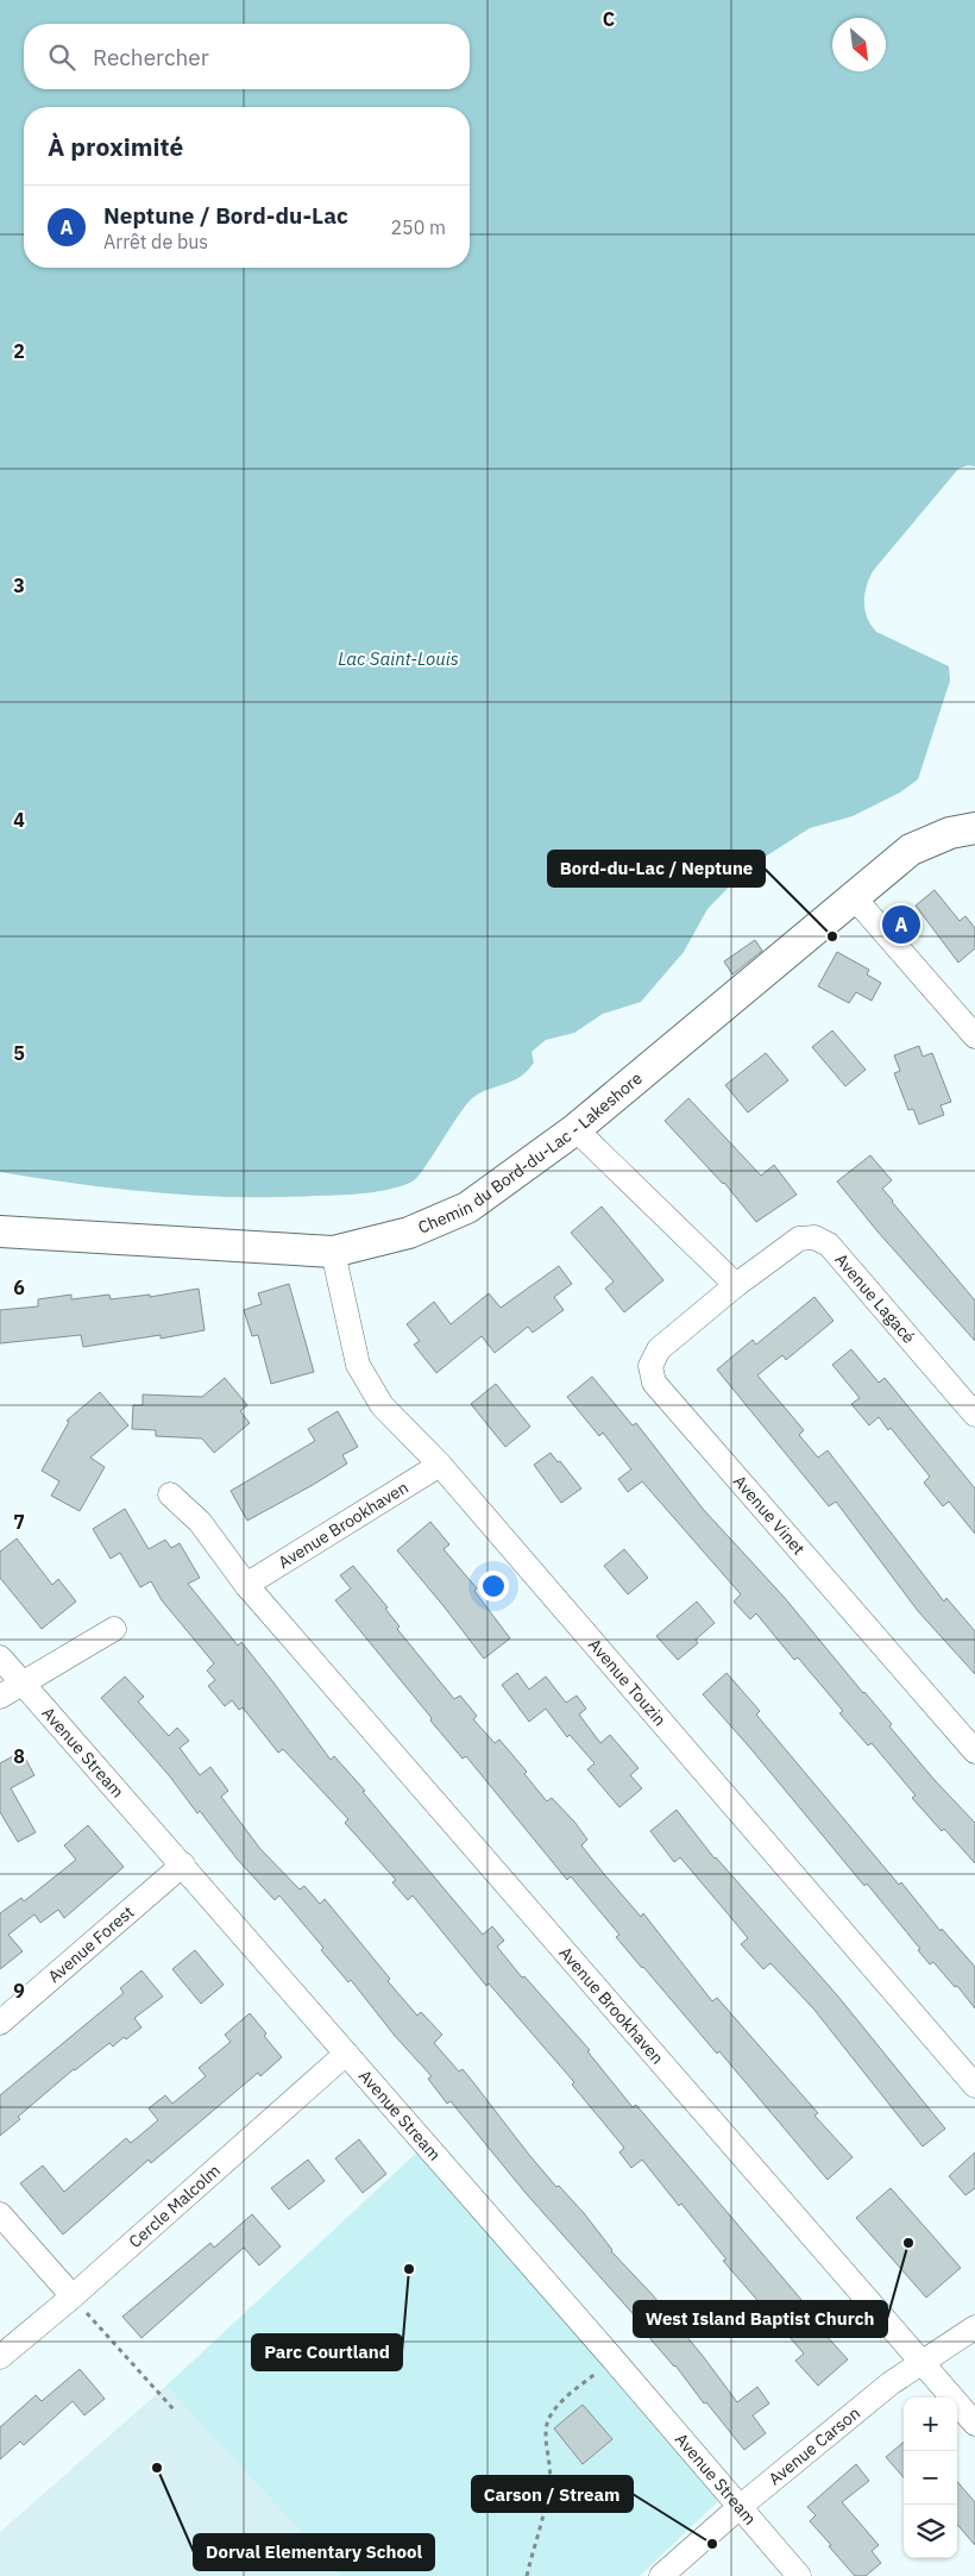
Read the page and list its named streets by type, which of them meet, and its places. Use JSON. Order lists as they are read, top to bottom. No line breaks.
{"streets":{"street":["Chemin du Bord-du-Lac - Lakeshore","Avenue Lagacé","Avenue Vinet","Avenue Brookhaven","Avenue Touzin","Avenue Stream","Avenue Forest","Cercle Malcolm","Avenue Carson"]},"crossings":[["Chemin du Bord-du-Lac - Lakeshore","Avenue Touzin"],["Avenue Lagacé","Avenue Vinet"],["Avenue Brookhaven","Avenue Touzin"],["Avenue Brookhaven","Avenue Carson"],["Avenue Stream","Avenue Forest"],["Avenue Stream","Cercle Malcolm"],["Avenue Stream","Avenue Carson"]],"water":["Lac Saint-Louis"],"places":["Bord-du-Lac / Neptune","West Island Baptist Church","Parc Courtland","Dorval Elementary School","Carson / Stream"],"north":"bottom right","page":{"search":"Rechercher","heading":"À proximité","list":[{"mark":"A","name":"Neptune / Bord-du-Lac","note":"Arrêt de bus","value":"250 m"}],"pins":"A","map_buttons":["+","−"]},"grid":{"columns":["C"],"rows":["2","3","4","5","6","7","8","9"]}}
